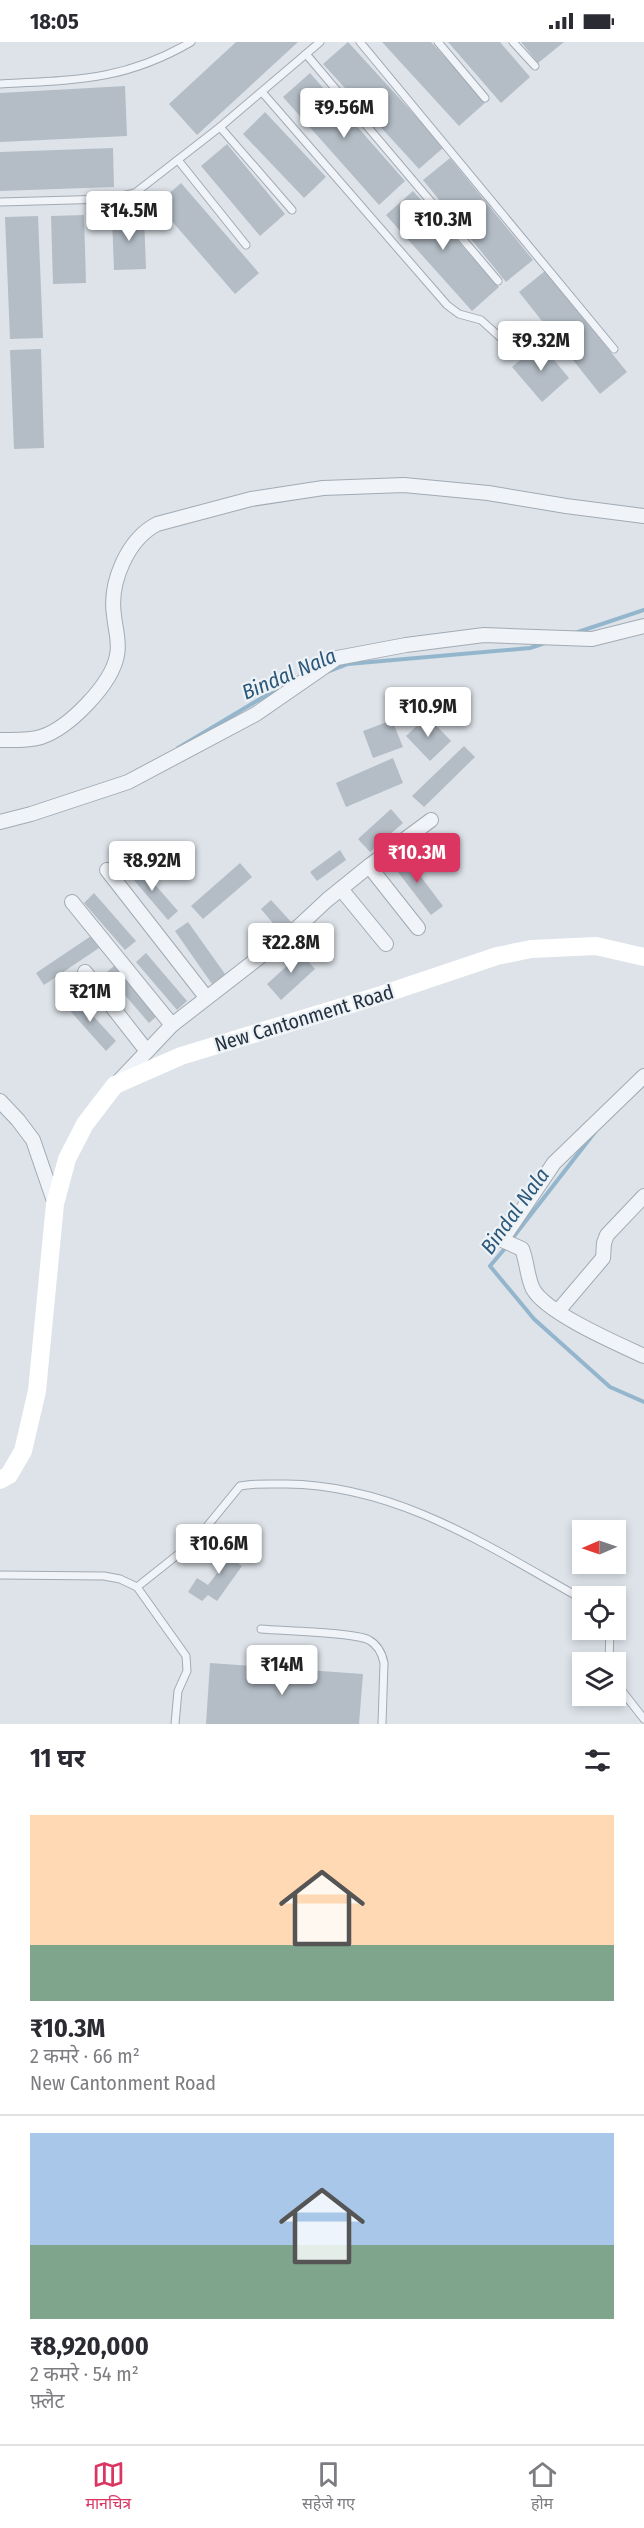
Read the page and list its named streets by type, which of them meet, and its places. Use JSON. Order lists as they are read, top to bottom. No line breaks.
{"streets":{"street":["New Cantonment Road"]},"water":["Bindal Nala"],"north":"left","page":{"status":"18:05","price":["₹9.56M","₹14.5M","₹10.3M","₹9.32M","₹10.9M","₹10.3M","₹8.92M","₹22.8M","₹21M","₹10.6M","₹14M"],"heading":"11 घर","list":[{"name":"₹10.3M","note":"2 कमरे · 66 m² · New Cantonment Road"},{"name":"₹8,920,000","note":"2 कमरे · 54 m² · फ़्लैट"}],"tabs":["मानचित्र","सहेजे गए","होम"]}}
